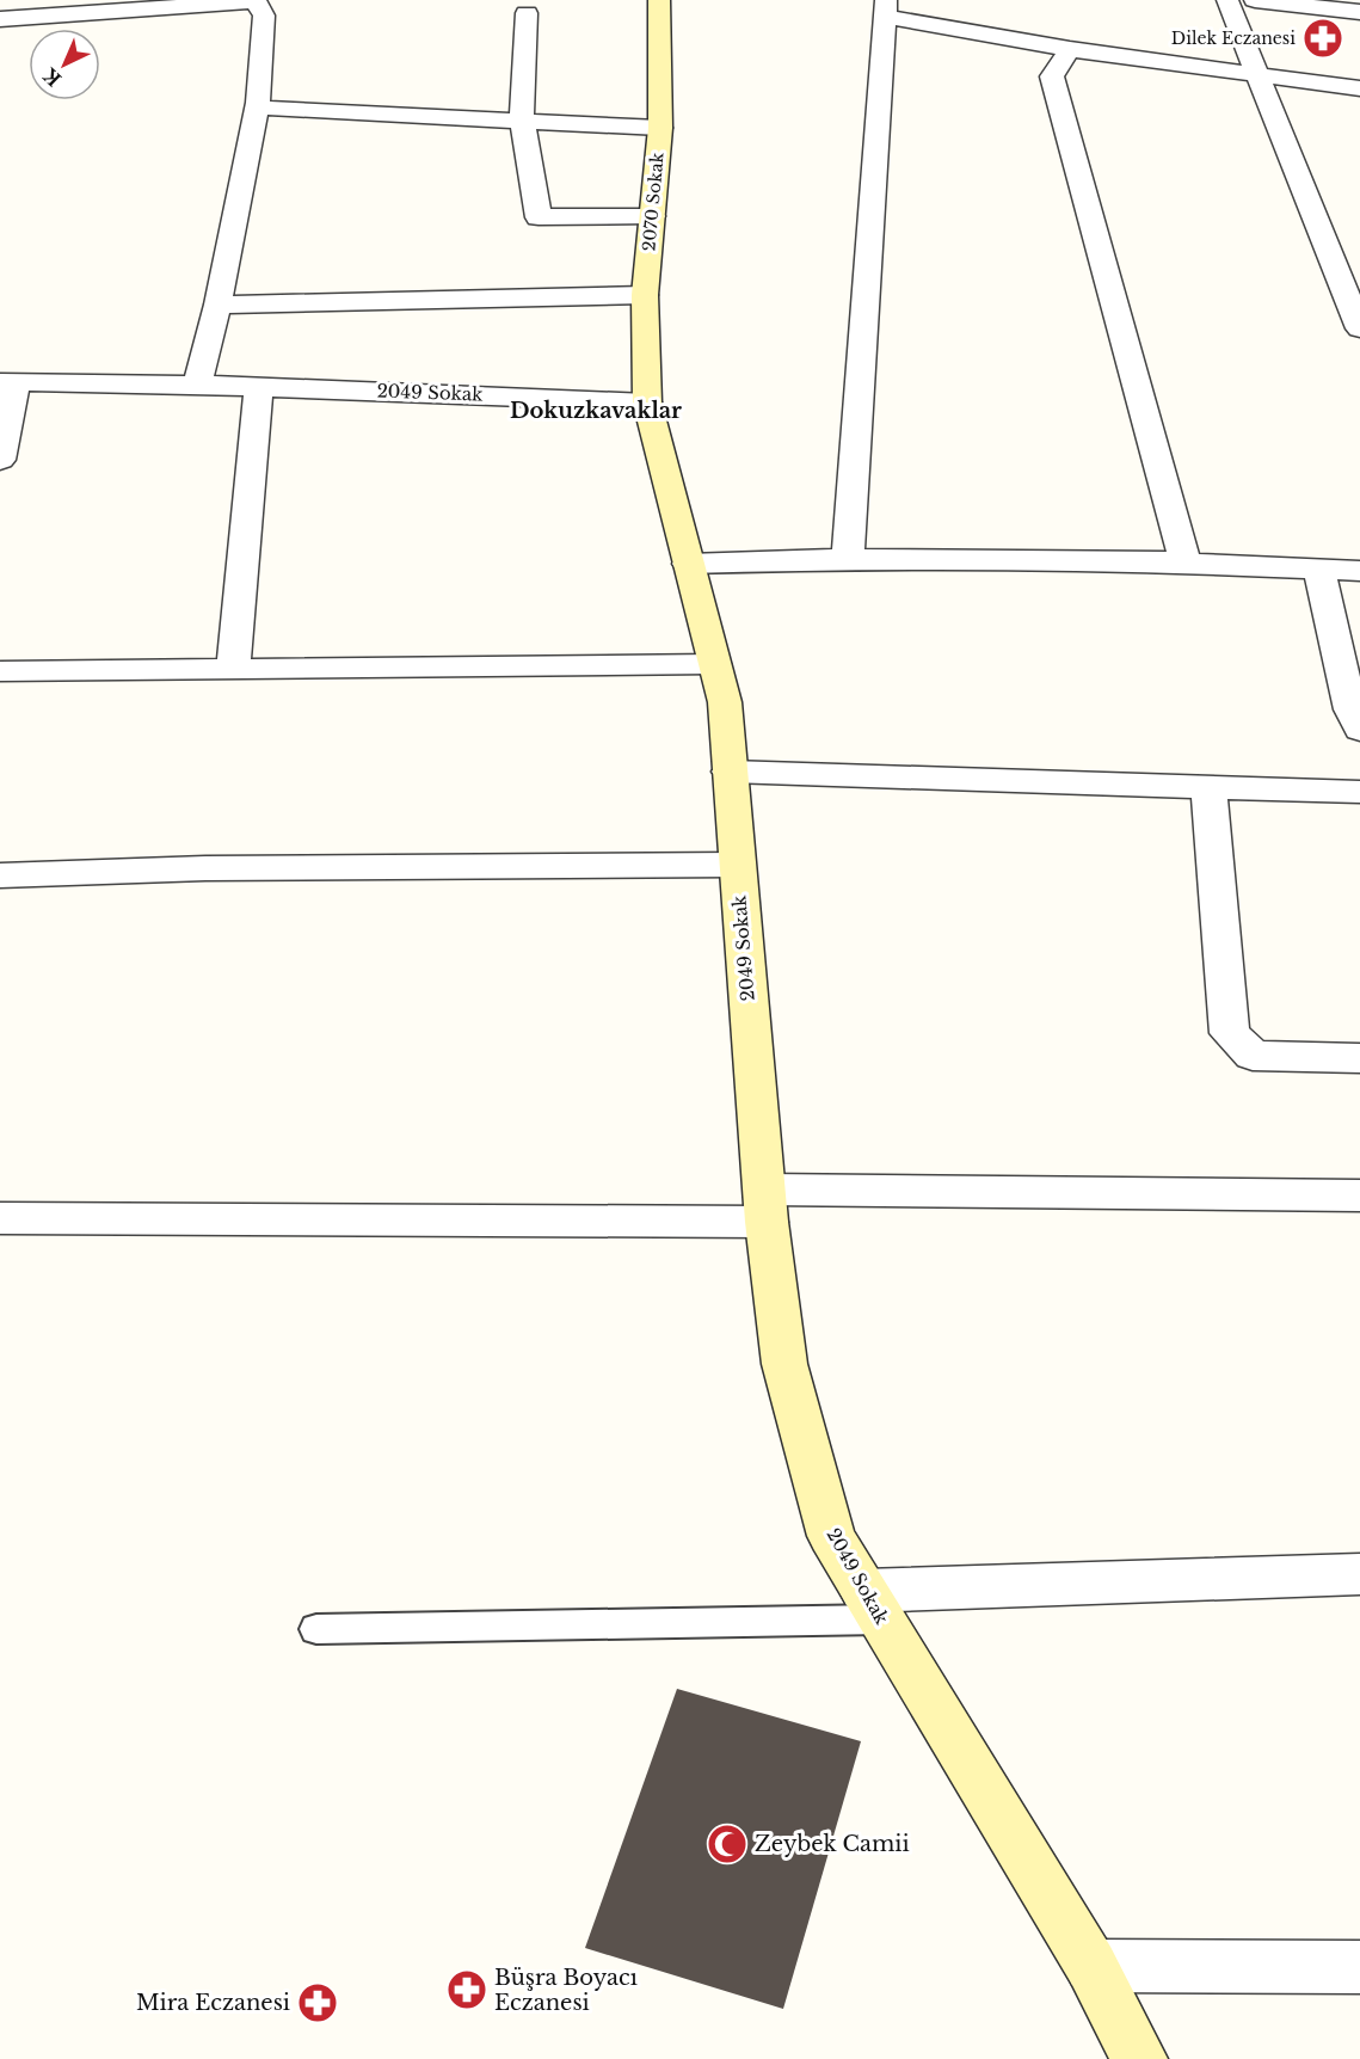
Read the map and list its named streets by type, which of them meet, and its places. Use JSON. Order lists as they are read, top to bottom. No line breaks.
{"streets":{"street":["2070 Sokak","2049 Sokak"]},"crossings":[["2070 Sokak","2049 Sokak"]],"districts":["Dokuzkavaklar"],"places":{"pharmacy":["Dilek Eczanesi","Büşra Boyacı Eczanesi","Mira Eczanesi"],"mosque":["Zeybek Camii"]},"north":"bottom left"}
